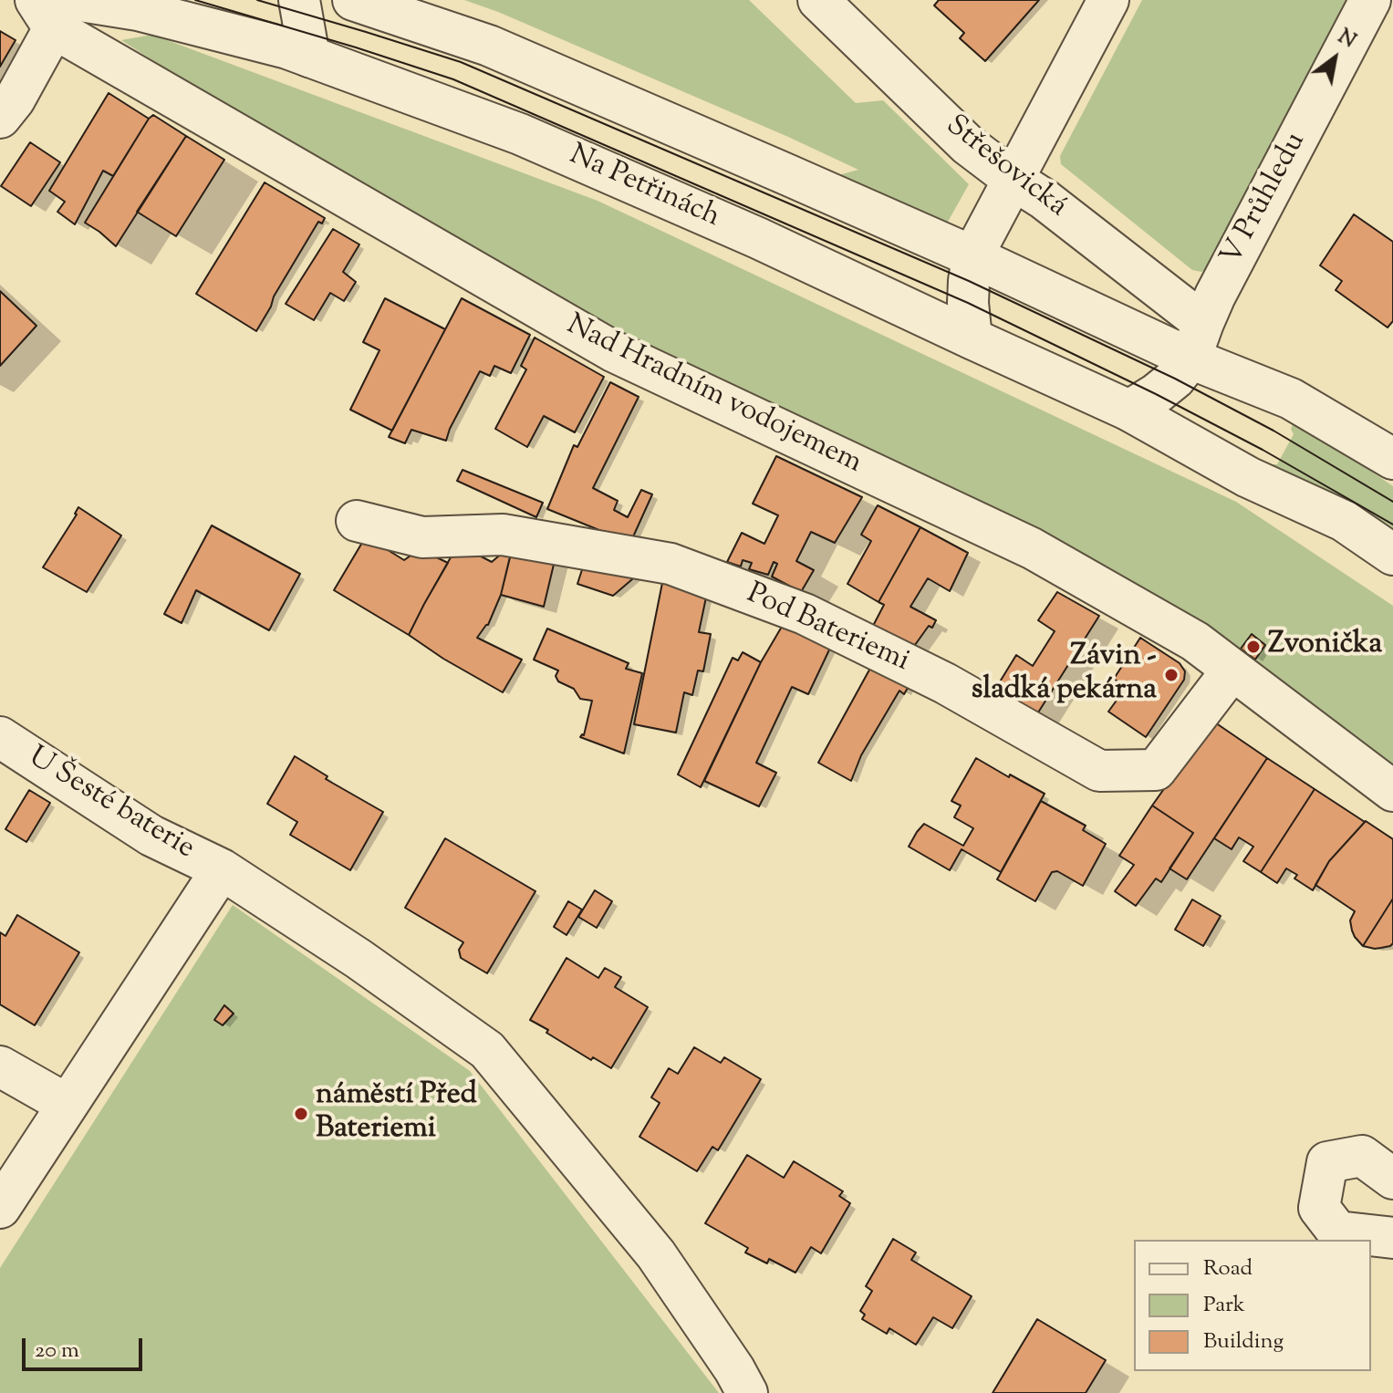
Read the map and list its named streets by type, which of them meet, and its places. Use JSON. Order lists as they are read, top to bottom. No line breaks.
{"streets":{"street":["Střešovická","Na Petřinách","V Průhledu","Nad Hradním vodojemem","Pod Bateriemi","U Šesté baterie"]},"crossings":[["Střešovická","V Průhledu"],["Na Petřinách","Nad Hradním vodojemem"],["Nad Hradním vodojemem","Pod Bateriemi"]],"places":["Zvonička","Závin - sladká pekárna","náměstí Před Bateriemi"],"legend":["Road","Park","Building"],"scale_bar":"20 m","north":"top right"}
